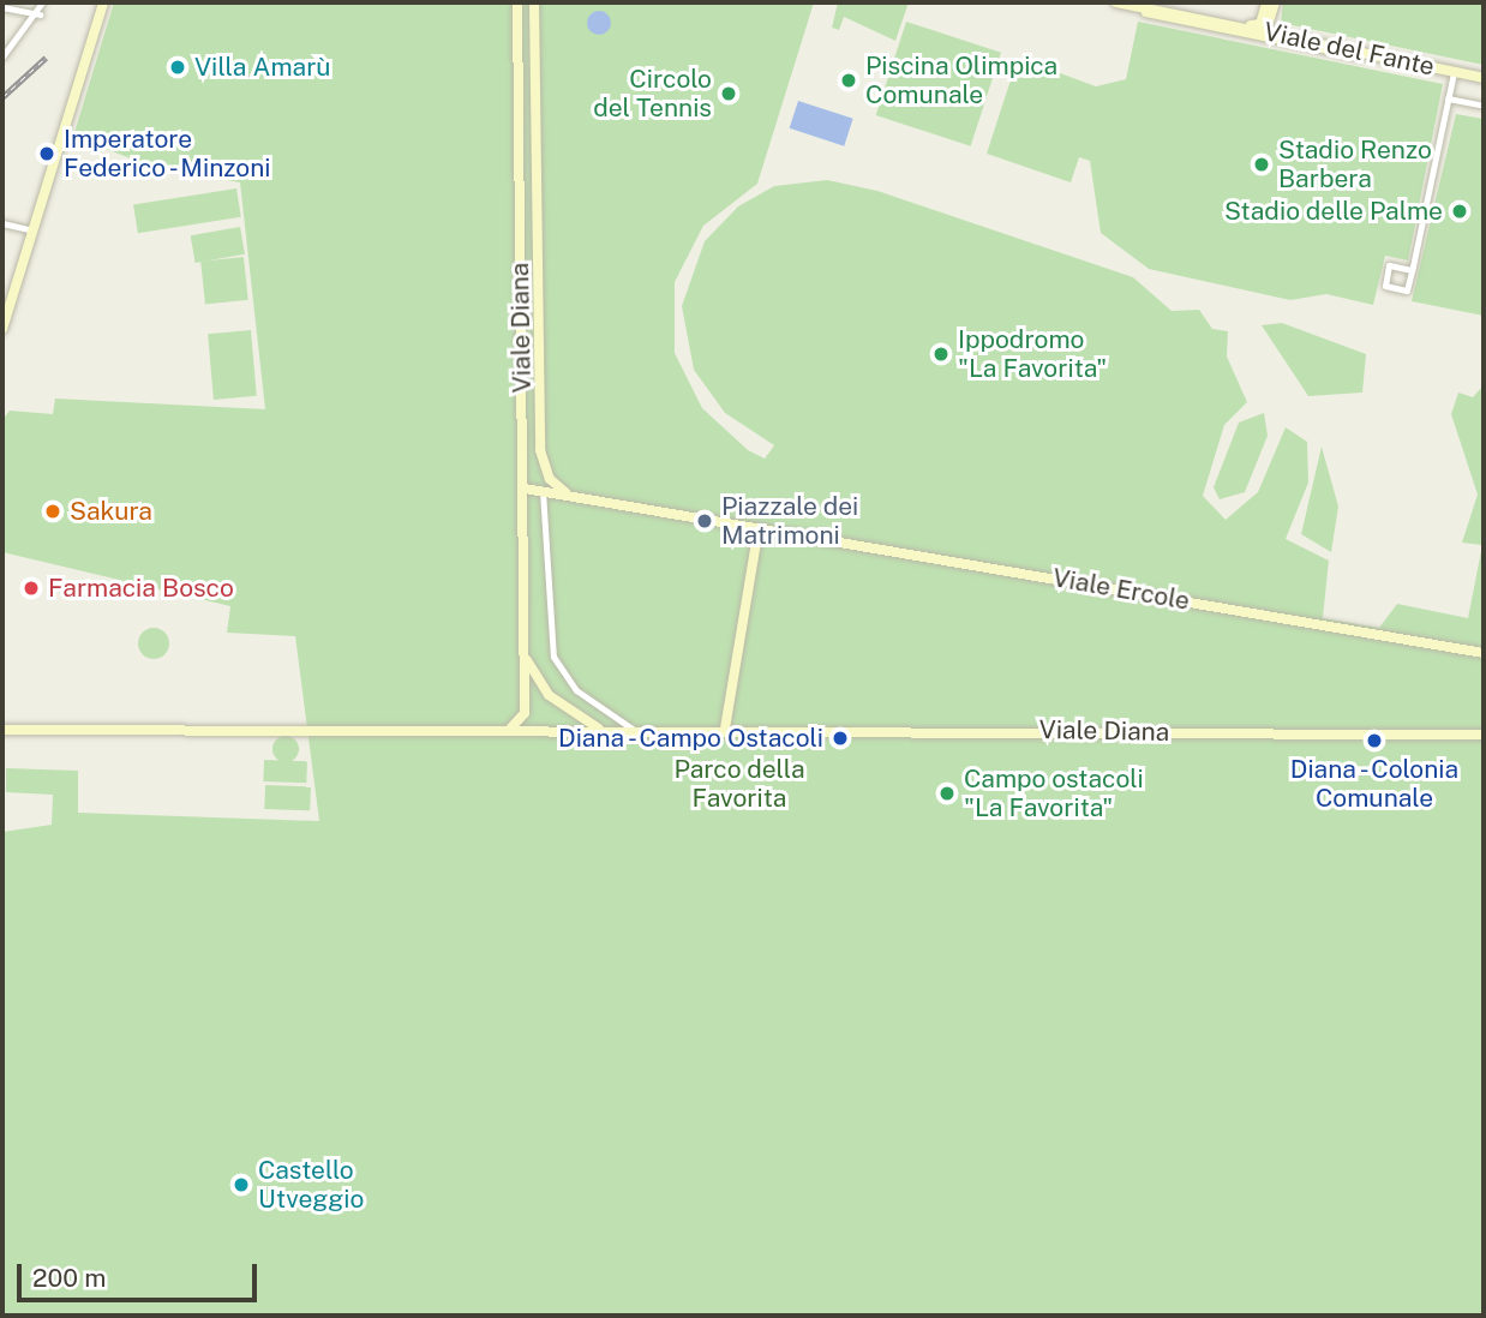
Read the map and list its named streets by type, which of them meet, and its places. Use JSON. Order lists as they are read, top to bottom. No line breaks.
{"streets":{"street":["Viale del Fante","Viale Diana","Viale Ercole"]},"crossings":[["Viale Diana","Viale Ercole"]],"parks":["Parco della Favorita"],"places":["Villa Amarù","Piscina Olimpica Comunale","Circolo del Tennis","Imperatore Federico - Minzoni","Stadio Renzo Barbera","Stadio delle Palme","Ippodromo \"La Favorita\"","Sakura","Piazzale dei Matrimoni","Farmacia Bosco","Diana - Campo Ostacoli","Diana - Colonia Comunale","Campo ostacoli \"La Favorita\"","Castello Utveggio"],"scale_bar":"200 m"}
